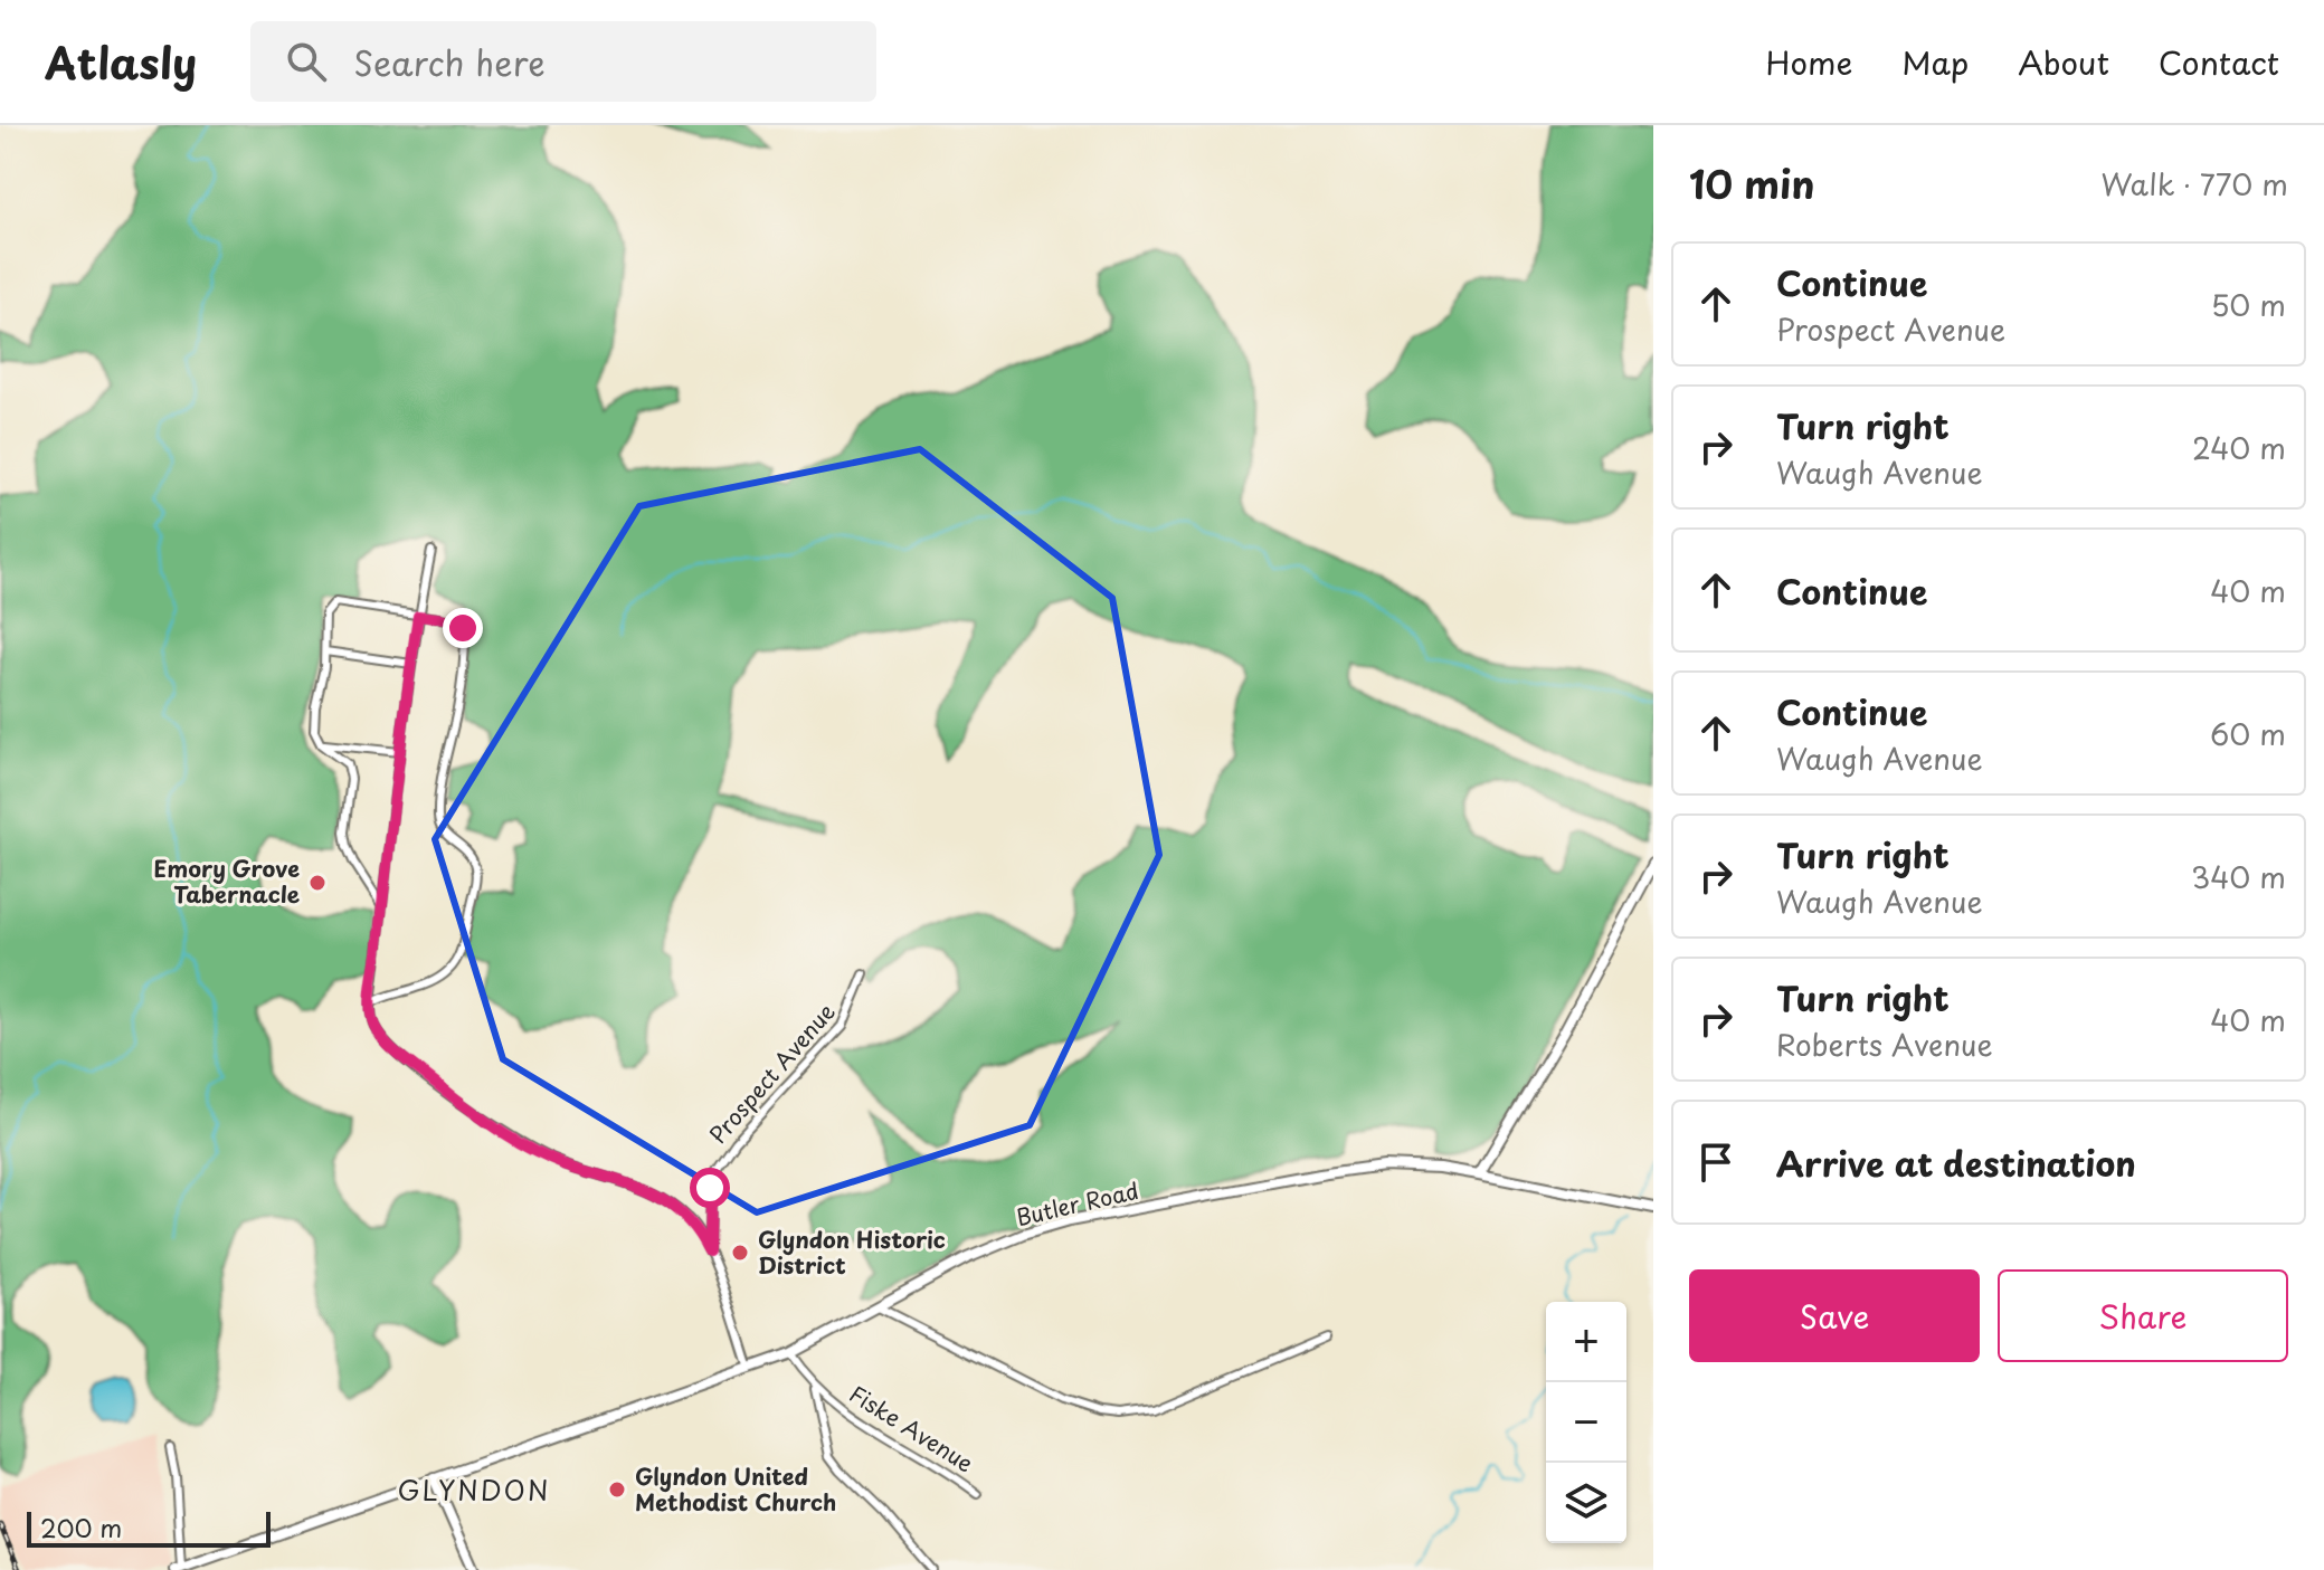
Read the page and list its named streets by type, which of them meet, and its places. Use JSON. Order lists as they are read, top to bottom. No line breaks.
{"streets":{"main road":["Butler Road"],"street":["Prospect Avenue","Fiske Avenue"]},"crossings":[["Butler Road","Fiske Avenue"]],"districts":["GLYNDON"],"places":["Emory Grove Tabernacle","Glyndon Historic District","Glyndon United Methodist Church"],"scale_bar":"200 m","page":{"header":"Atlasly","search":"Search here","nav":["Home","Map","About","Contact"],"heading":["10 min","Walk · 770 m"],"list":[["Continue","Prospect Avenue","50 m"],["Turn right","Waugh Avenue","240 m"],["Continue","40 m"],["Continue","Waugh Avenue","60 m"],["Turn right","Waugh Avenue","340 m"],["Turn right","Roberts Avenue","40 m"],"Arrive at destination"],"buttons":["Save","Share"],"map_buttons":["+","−"],"scale":"200 m"}}
